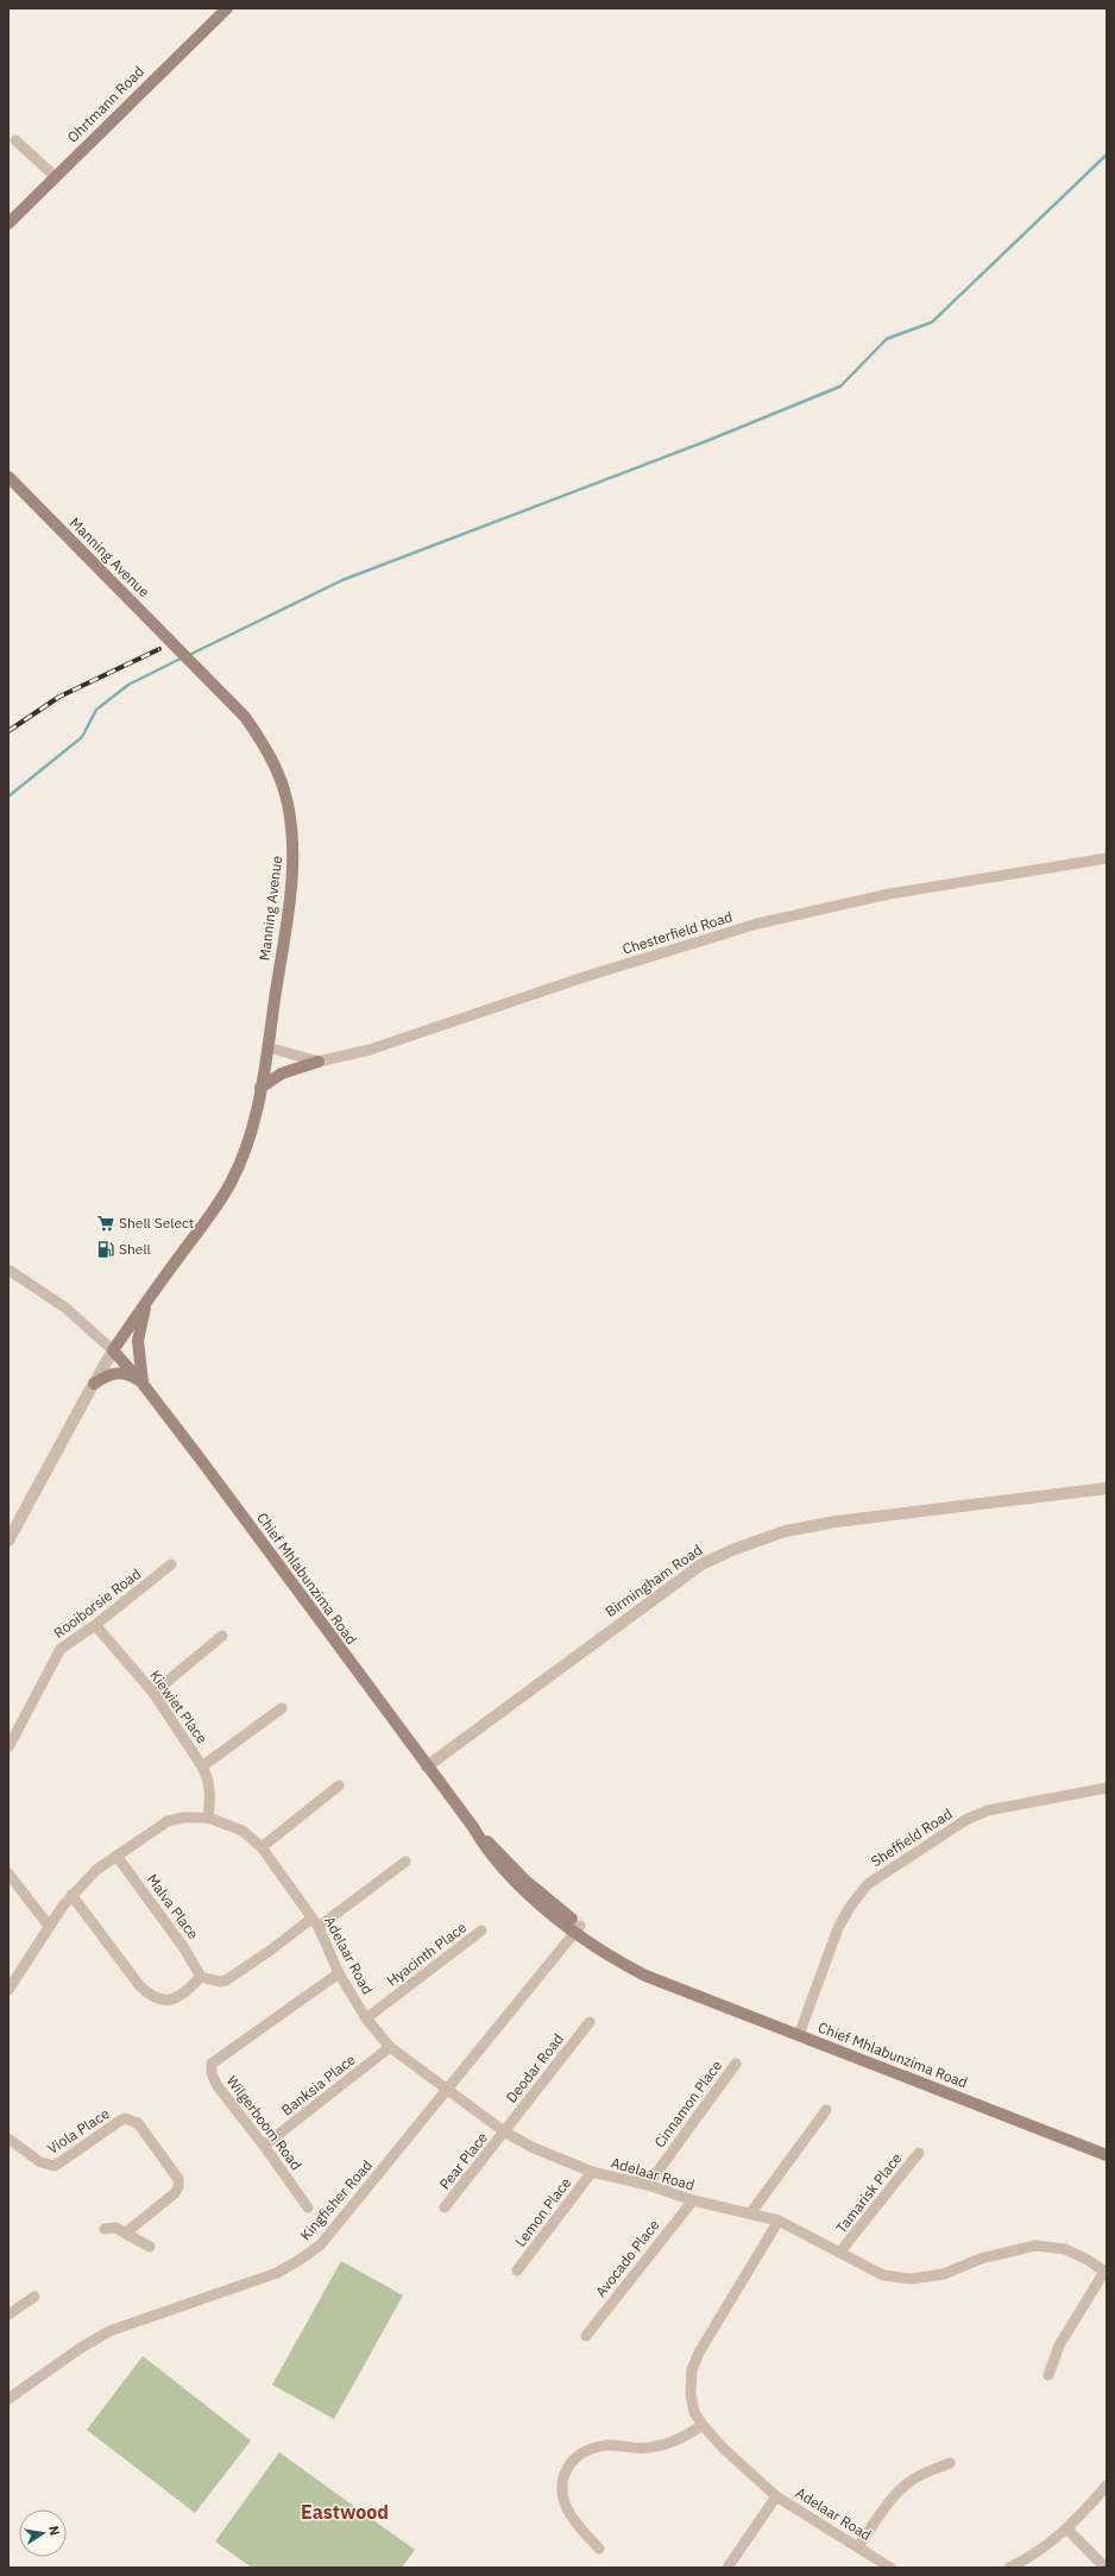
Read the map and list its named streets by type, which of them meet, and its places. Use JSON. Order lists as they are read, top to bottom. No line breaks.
{"streets":{"main road":["Ohrtmann Road","Manning Avenue","Chief Mhlabunzima Road"],"street":["Chesterfield Road","Birmingham Road","Rooiborsie Road","Kiewiet Place","Sheffield Road","Malva Place","Hyacinth Place","Adelaar Road","Deodar Road","Banksia Place","Cinnamon Place","Wilgerboom Road","Viola Place","Pear Place","Tamarisk Place","Kingfisher Road","Lemon Place","Avocado Place"]},"crossings":[["Manning Avenue","Chesterfield Road"],["Manning Avenue","Chief Mhlabunzima Road"],["Chief Mhlabunzima Road","Birmingham Road"],["Chief Mhlabunzima Road","Sheffield Road"],["Chief Mhlabunzima Road","Kingfisher Road"],["Rooiborsie Road","Kiewiet Place"],["Kiewiet Place","Adelaar Road"],["Malva Place","Adelaar Road"],["Hyacinth Place","Adelaar Road"],["Adelaar Road","Deodar Road"],["Adelaar Road","Banksia Place"],["Adelaar Road","Cinnamon Place"],["Adelaar Road","Wilgerboom Road"],["Adelaar Road","Pear Place"],["Adelaar Road","Tamarisk Place"],["Adelaar Road","Kingfisher Road"],["Adelaar Road","Lemon Place"],["Adelaar Road","Avocado Place"],["Deodar Road","Pear Place"],["Banksia Place","Wilgerboom Road"]],"districts":["Eastwood"],"places":{"supermarket":["Shell Select"],"fuel station":["Shell"]},"north":"right"}
